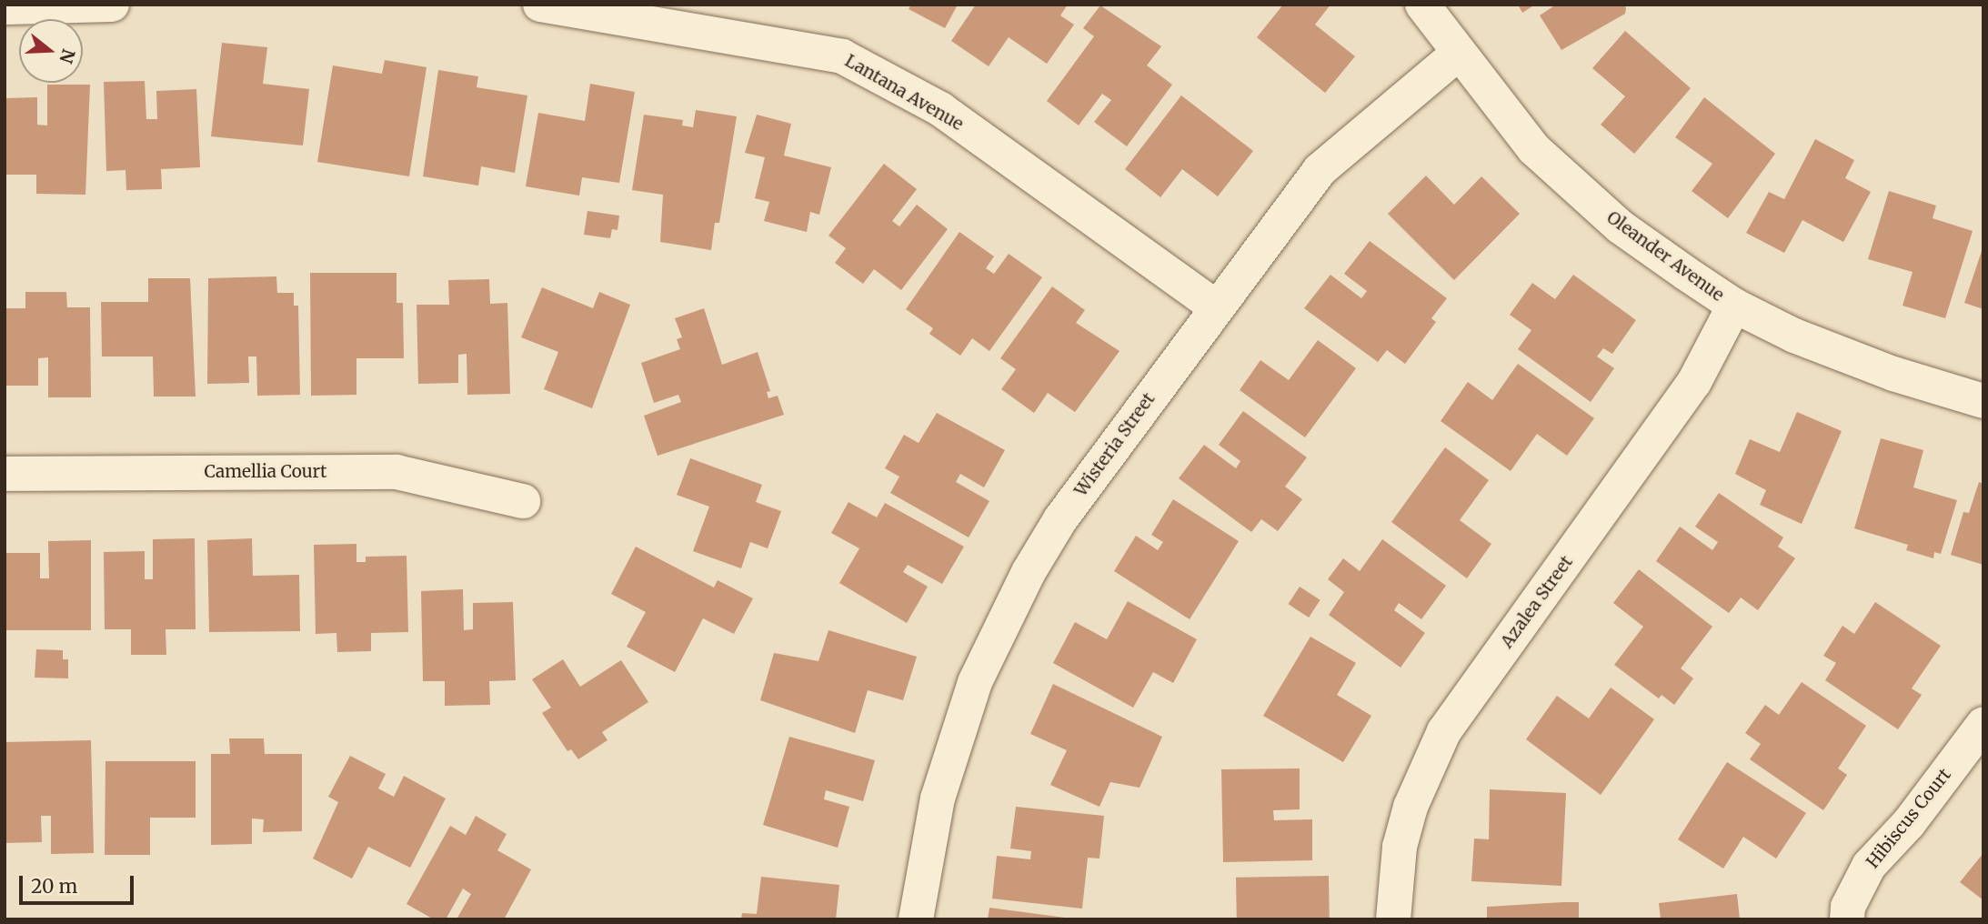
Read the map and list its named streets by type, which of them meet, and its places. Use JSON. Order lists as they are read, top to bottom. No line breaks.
{"streets":{"street":["Lantana Avenue","Oleander Avenue","Wisteria Street","Camellia Court","Azalea Street","Hibiscus Court"]},"crossings":[["Lantana Avenue","Wisteria Street"],["Oleander Avenue","Wisteria Street"],["Oleander Avenue","Azalea Street"]],"scale_bar":"20 m","north":"right"}
